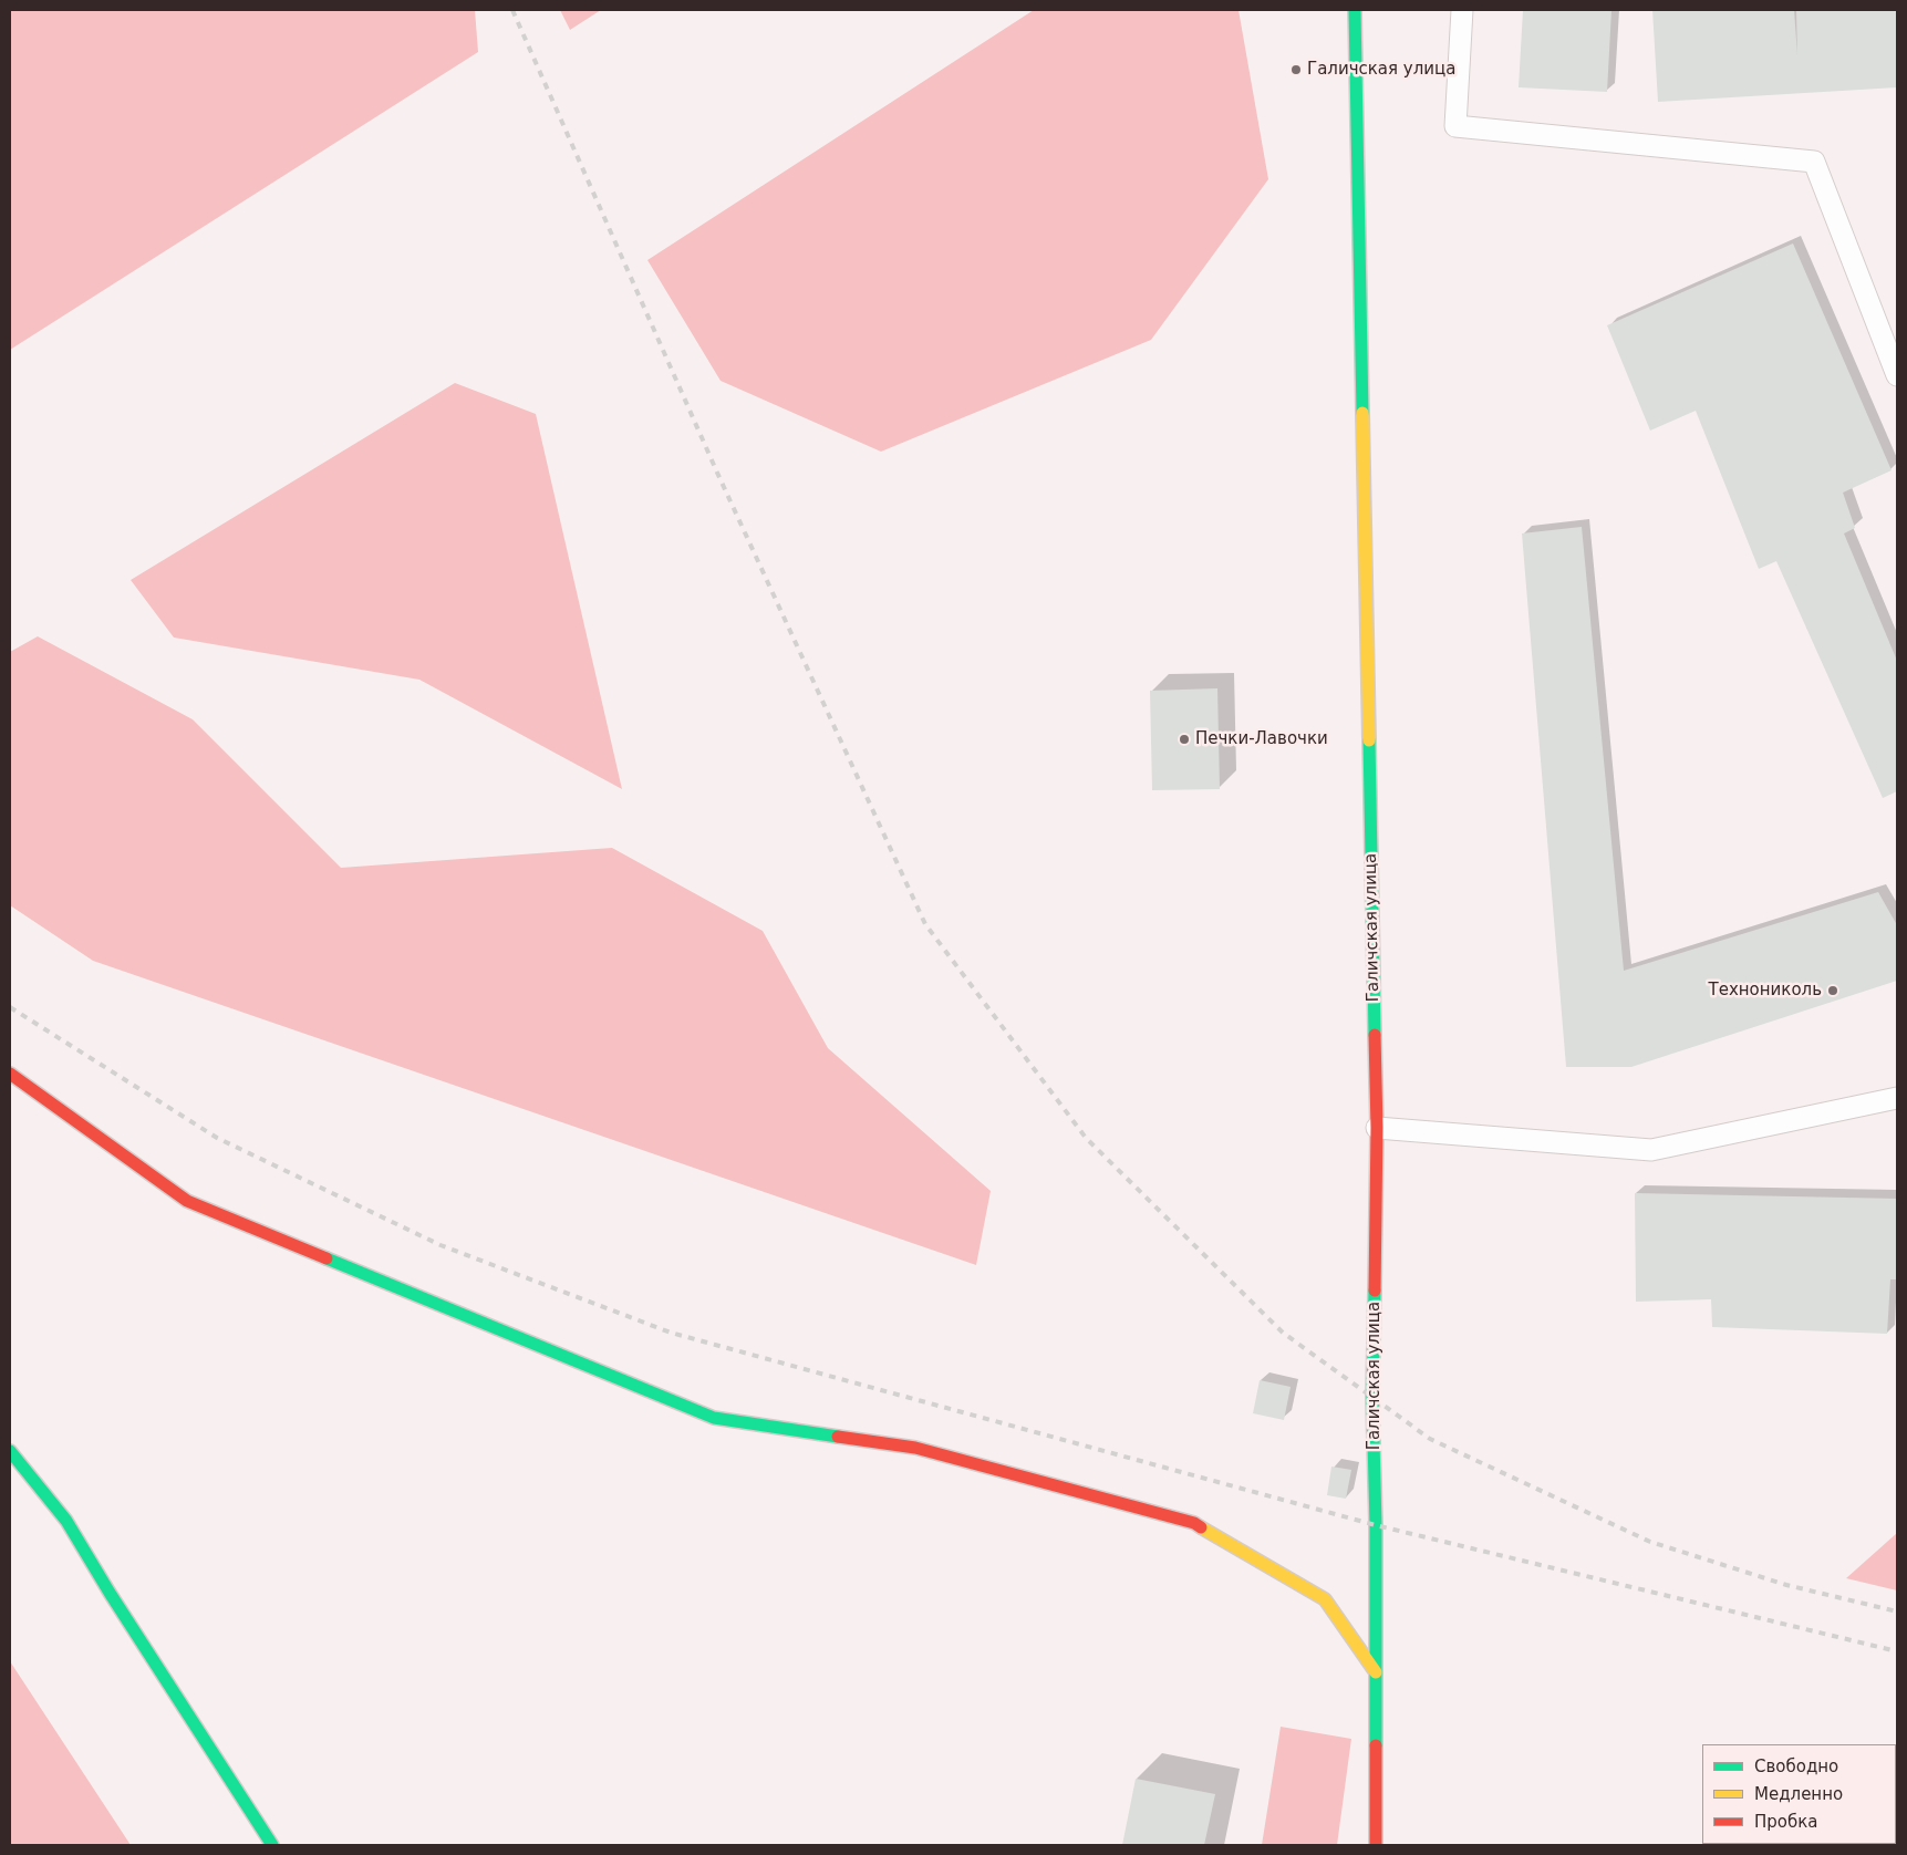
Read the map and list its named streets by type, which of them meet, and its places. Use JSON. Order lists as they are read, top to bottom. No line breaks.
{"streets":{"street":["Галичская улица"]},"places":["Галичская улица","Печки-Лавочки","Технониколь"],"legend":["Свободно","Медленно","Пробка"]}
